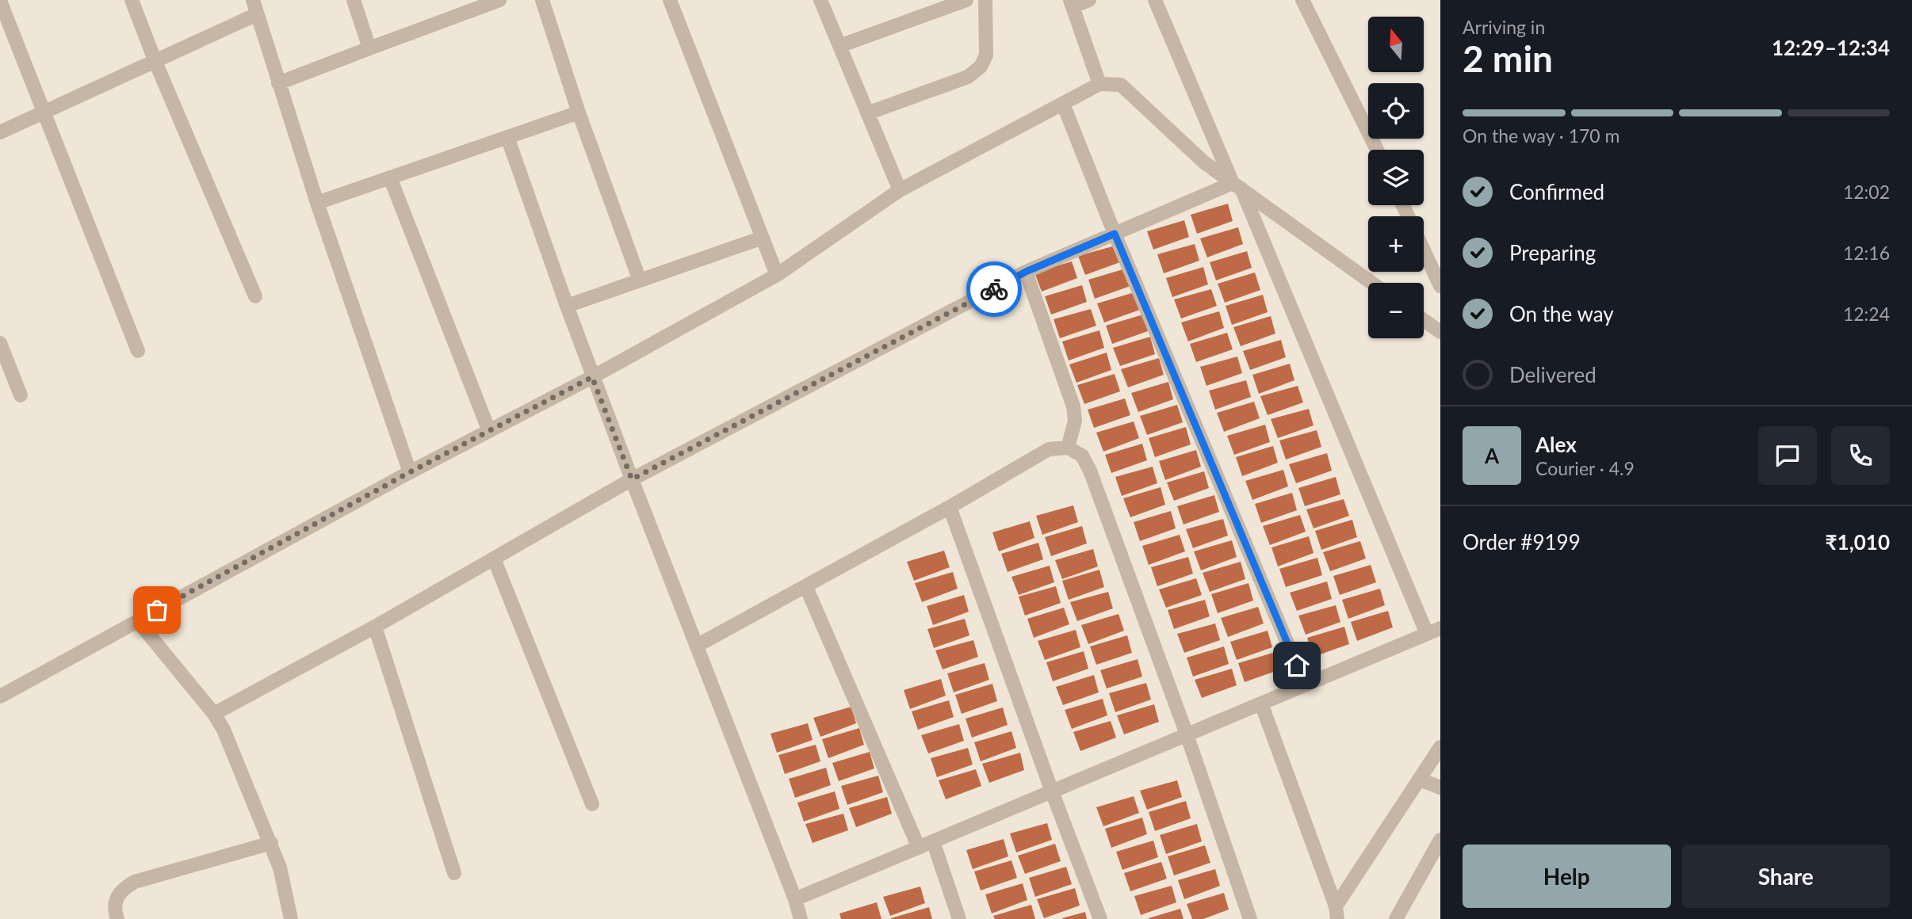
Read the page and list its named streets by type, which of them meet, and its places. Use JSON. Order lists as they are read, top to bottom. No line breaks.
{"north":"top","page":{"heading":["2 min","Arriving in","12:29–12:34"],"panel":["Alex","Courier · 4.9","Order #9199","₹1,010"],"map_buttons":["+","−"],"bar":"On the way · 170 m","list":[["Confirmed","12:02"],["Preparing","12:16"],["On the way","12:24"],"Delivered"],"round":"A","buttons":["Help","Share"]}}
